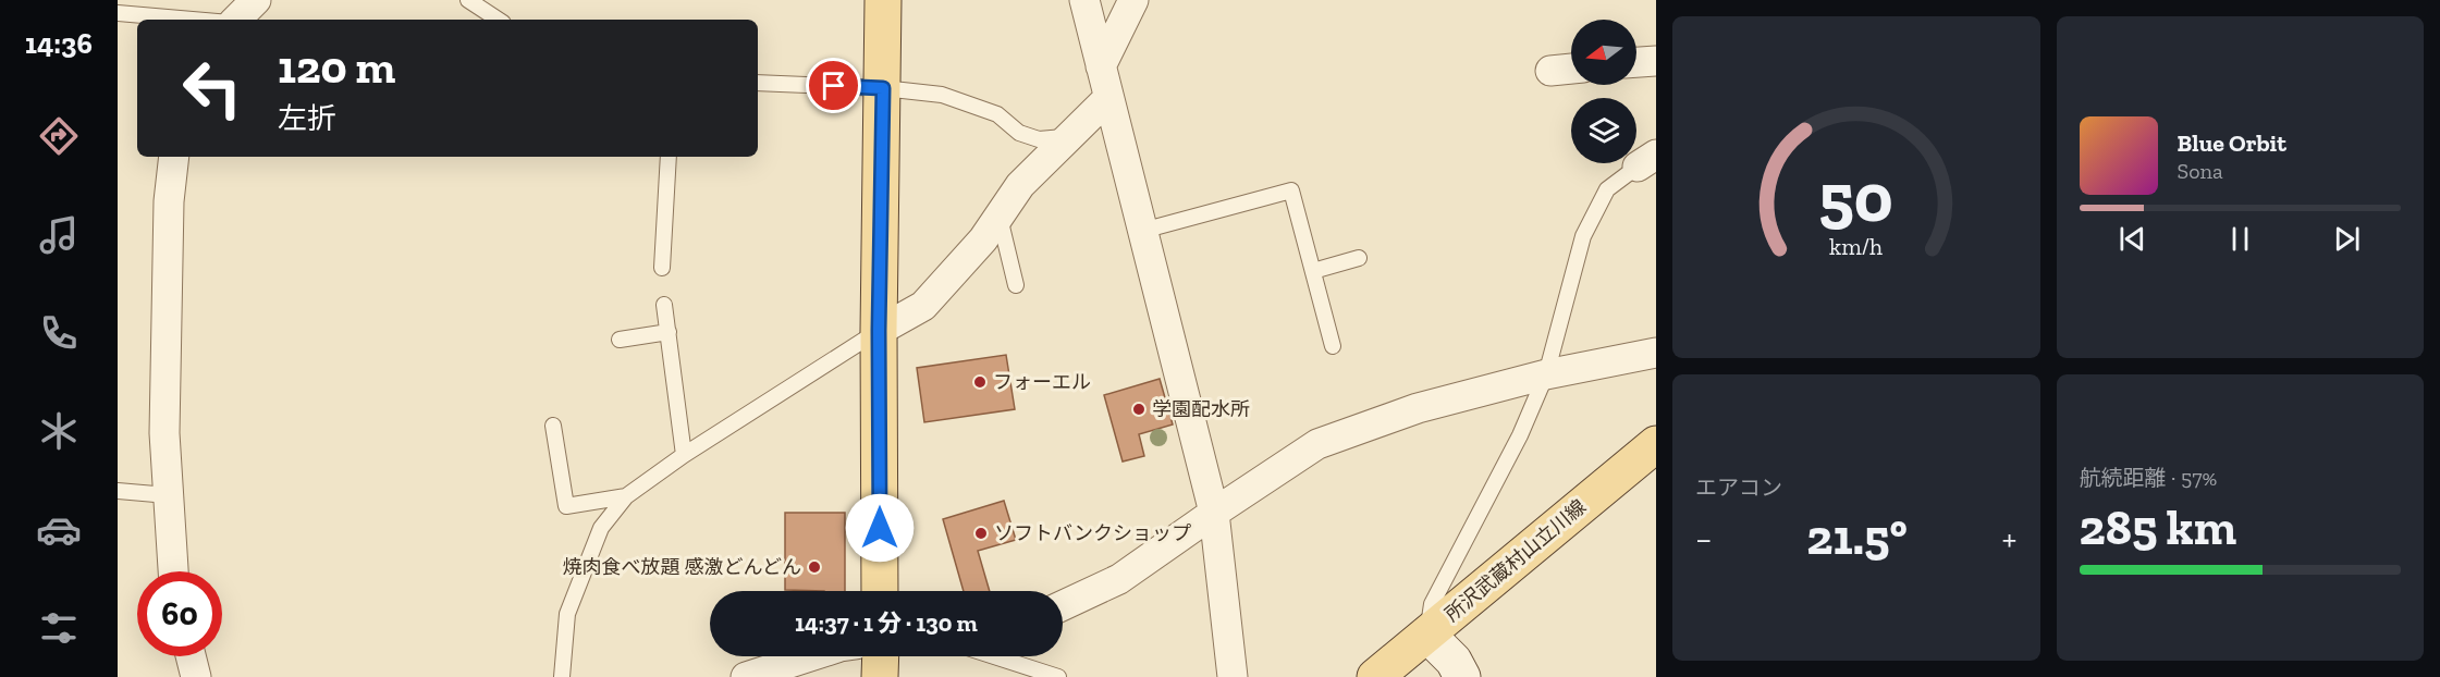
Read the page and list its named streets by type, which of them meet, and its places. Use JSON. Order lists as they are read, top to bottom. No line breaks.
{"streets":{"main road":["所沢武蔵村山立川線"]},"places":["フォーエル","学園配水所","ソフトバンクショップ","焼肉食べ放題 感激どんどん"],"north":"left","page":{"tabs":"14:36","turn":["120 m","左折"],"song":["Blue Orbit","Sona"],"tile":["エアコン",["航続距離 · 57%","285 km"]],"heat":["−","21.5°","+"],"limit":"60","trip":"14:37 · 1 分 · 130 m","gauge":["50","km/h"]}}
